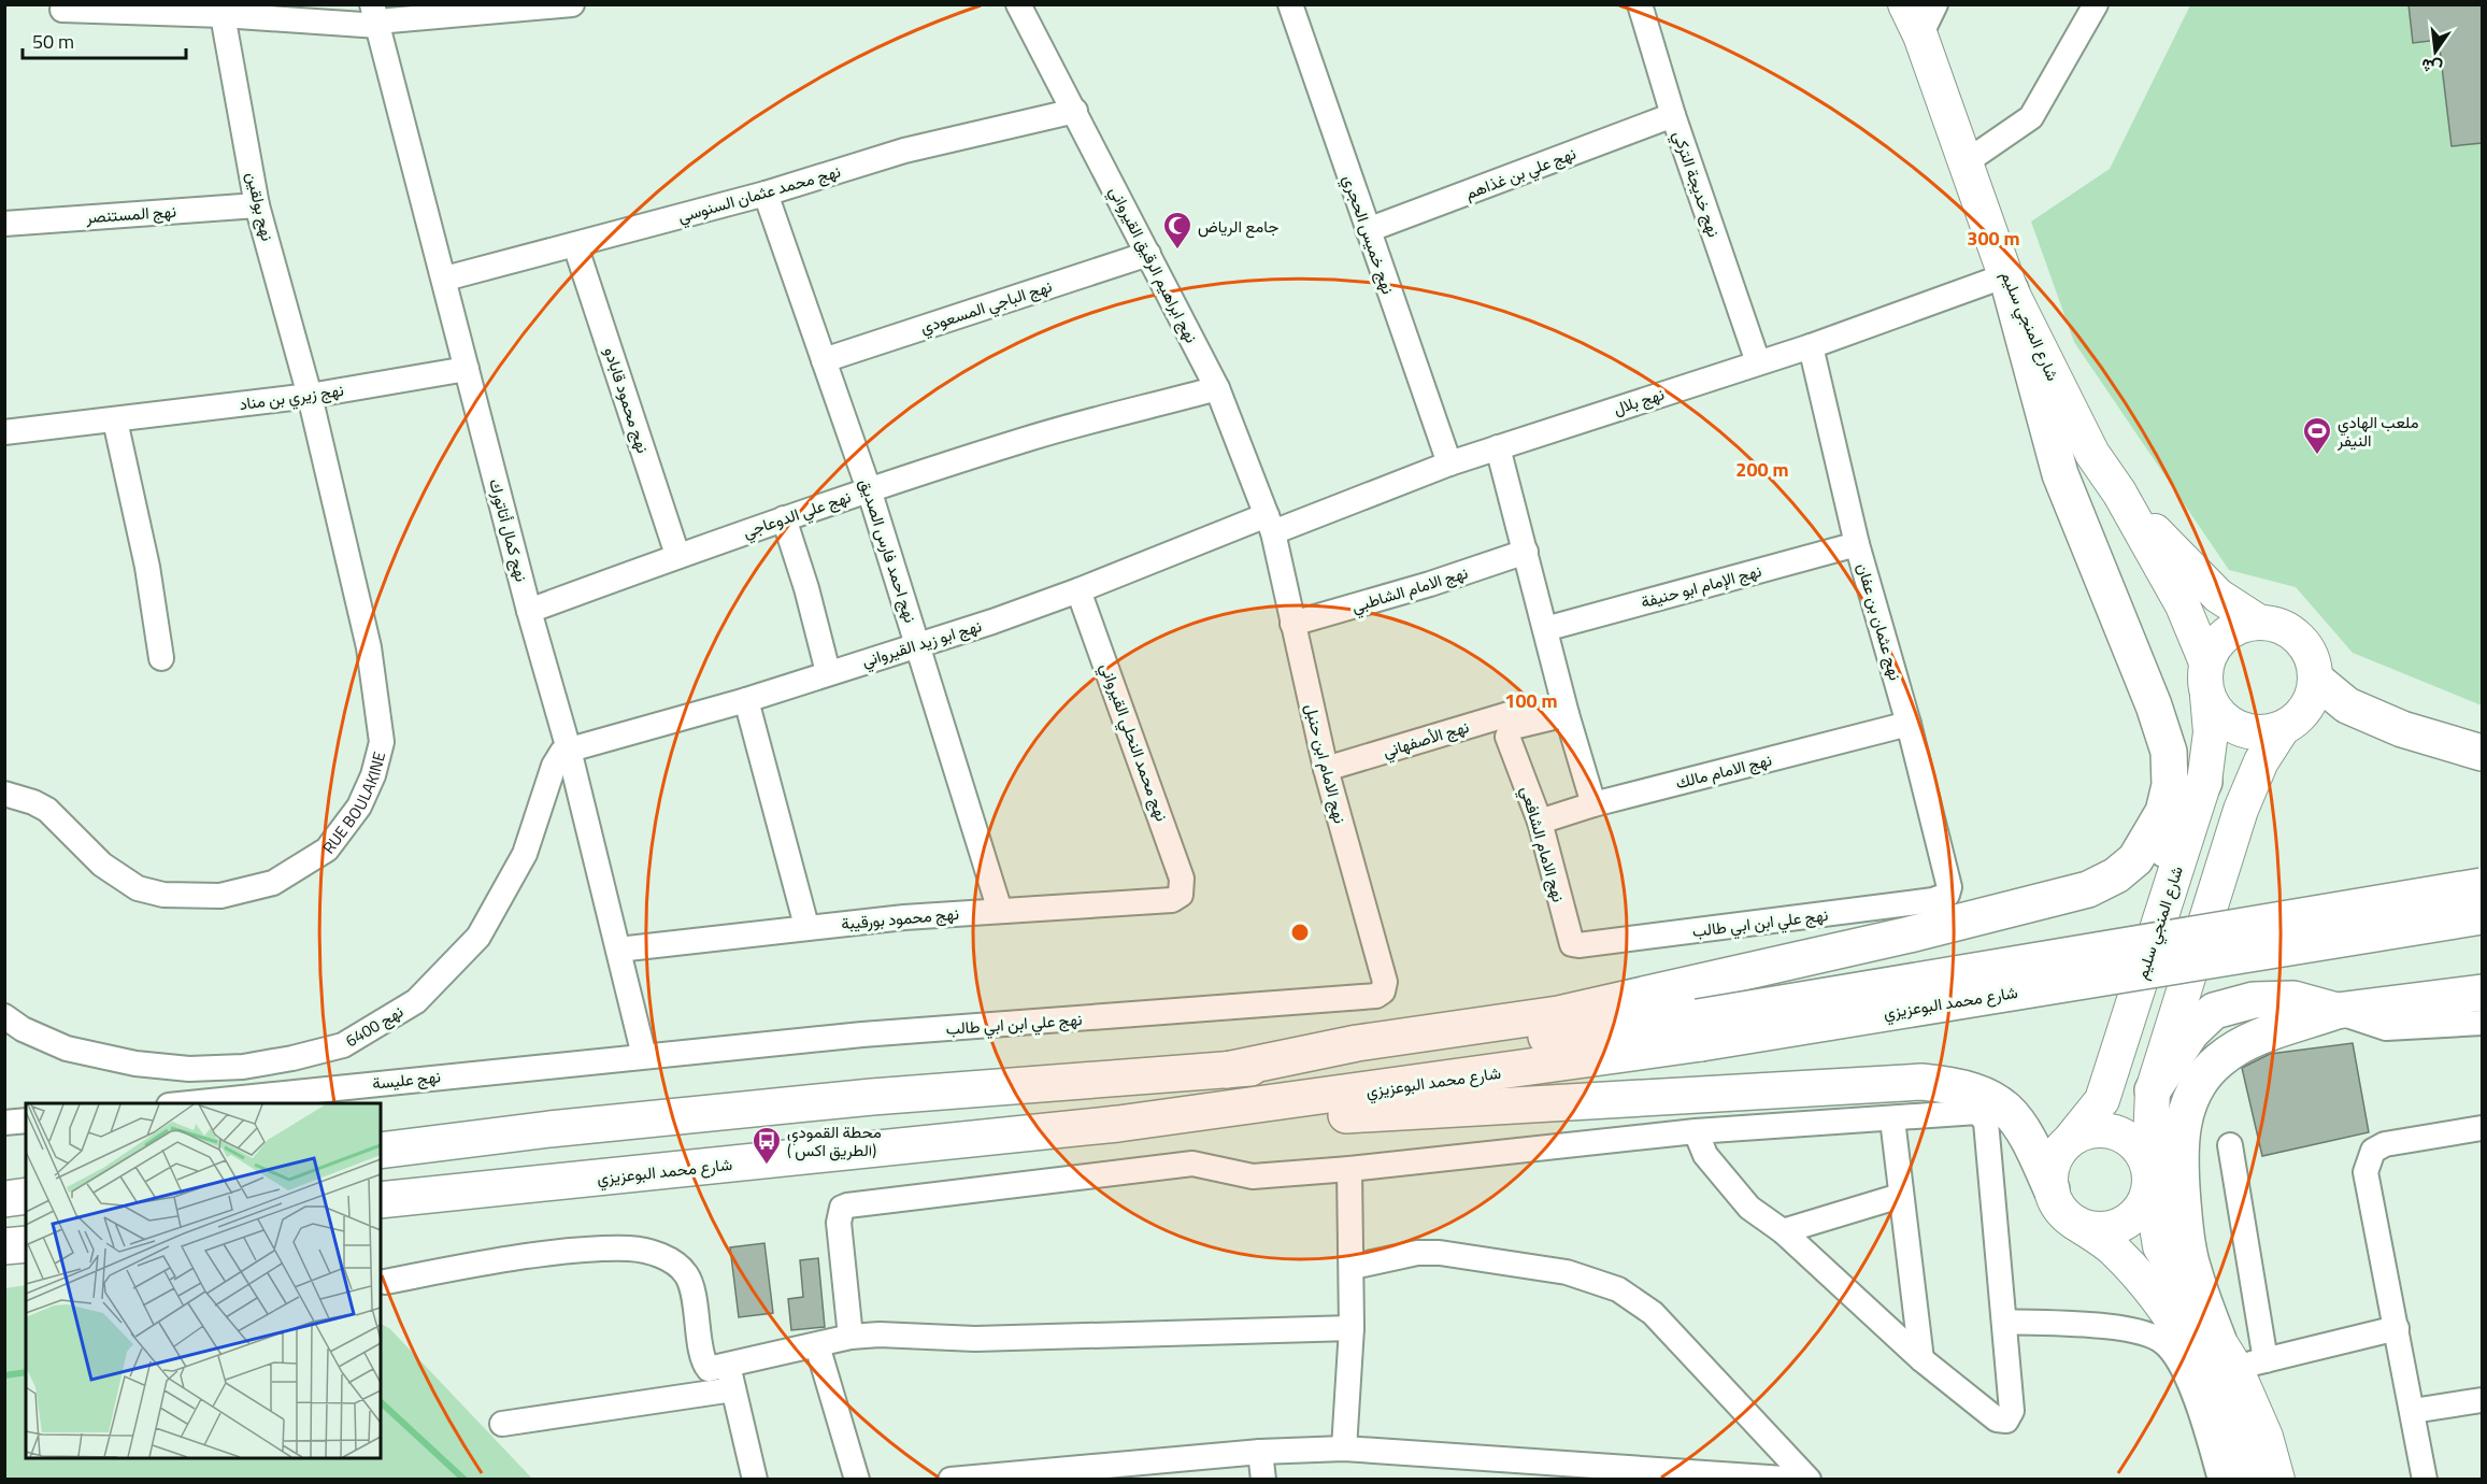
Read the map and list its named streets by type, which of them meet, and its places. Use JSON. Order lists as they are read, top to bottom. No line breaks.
{"streets":{"highway":["شارع محمد البوعزيزي"],"main road":["شارع المنجي سليم"],"street":["نهج علي بن غذاهم","نهج خديجة التركي","نهج محمد عثمان السنوسي","نهج بولقين","نهج المستنصر","نهج خميس الحجري","نهج ابراهيم الرقيق القيرواني","نهج الباجي المسعودي","نهج زيري بن مناد","نهج محمود قابادو","نهج بلال","نهج علي الدوعاجي","نهج كمال أتاتورك","نهج احمد فارس الصديق","نهج الإمام ابو حنيفة","نهج الامام الشاطبي","نهج عثمان بن عفان","نهج ابو زيد القيرواني","نهج الأصفهاني","نهج محمد النحلي القيرواني","نهج الامام ابن حنبل","نهج الامام مالك","RUE BOULAKINE","نهج الامام الشافعي","نهج محمود بورقيبة","نهج علي ابن ابي طالب","نهج 6400","نهج عليسة"]},"crossings":[["نهج علي بن غذاهم","نهج خديجة التركي"],["نهج علي بن غذاهم","نهج خميس الحجري"],["نهج خديجة التركي","نهج بلال"],["نهج محمد عثمان السنوسي","نهج ابراهيم الرقيق القيرواني"],["نهج محمد عثمان السنوسي","نهج محمود قابادو"],["نهج محمد عثمان السنوسي","نهج كمال أتاتورك"],["نهج محمد عثمان السنوسي","نهج احمد فارس الصديق"],["نهج بولقين","نهج المستنصر"],["نهج بولقين","نهج زيري بن مناد"],["نهج بولقين","RUE BOULAKINE"],["نهج خميس الحجري","نهج بلال"],["نهج ابراهيم الرقيق القيرواني","نهج الباجي المسعودي"],["نهج ابراهيم الرقيق القيرواني","نهج بلال"],["نهج ابراهيم الرقيق القيرواني","نهج علي الدوعاجي"],["نهج ابراهيم الرقيق القيرواني","نهج ابو زيد القيرواني"],["نهج ابراهيم الرقيق القيرواني","نهج الامام ابن حنبل"],["نهج الباجي المسعودي","نهج احمد فارس الصديق"],["شارع المنجي سليم","نهج بلال"],["نهج زيري بن مناد","نهج كمال أتاتورك"],["نهج زيري بن مناد","RUE BOULAKINE"],["نهج محمود قابادو","نهج علي الدوعاجي"],["نهج بلال","نهج عثمان بن عفان"],["نهج بلال","نهج ابو زيد القيرواني"],["نهج بلال","نهج الامام ابن حنبل"],["نهج علي الدوعاجي","نهج كمال أتاتورك"],["نهج علي الدوعاجي","نهج احمد فارس الصديق"],["نهج كمال أتاتورك","نهج ابو زيد القيرواني"],["نهج كمال أتاتورك","نهج محمود بورقيبة"],["نهج كمال أتاتورك","نهج علي ابن ابي طالب"],["نهج كمال أتاتورك","نهج 6400"],["نهج كمال أتاتورك","نهج عليسة"],["نهج احمد فارس الصديق","نهج ابو زيد القيرواني"],["نهج احمد فارس الصديق","نهج محمود بورقيبة"],["نهج الإمام ابو حنيفة","نهج عثمان بن عفان"],["نهج الامام الشاطبي","نهج الامام ابن حنبل"],["نهج عثمان بن عفان","نهج الامام مالك"],["نهج عثمان بن عفان","نهج علي ابن ابي طالب"],["نهج ابو زيد القيرواني","نهج محمد النحلي القيرواني"],["نهج ابو زيد القيرواني","نهج الامام ابن حنبل"],["نهج ابو زيد القيرواني","نهج 6400"],["نهج الأصفهاني","نهج الامام ابن حنبل"],["نهج الأصفهاني","نهج الامام الشافعي"],["نهج محمد النحلي القيرواني","نهج محمود بورقيبة"],["نهج الامام ابن حنبل","نهج علي ابن ابي طالب"],["نهج الامام مالك","نهج الامام الشافعي"],["نهج الامام الشافعي","نهج علي ابن ابي طالب"],["نهج علي ابن ابي طالب","نهج عليسة"]],"places":{"mosque":["جامع الرياض"],"sports":["ملعب الهادي النيفر"],"bus stop":["محطة القمودي ( الطريق اكس)"]},"scale_bar":"50 m","north":"bottom","rings":["300 m","200 m","100 m"]}
